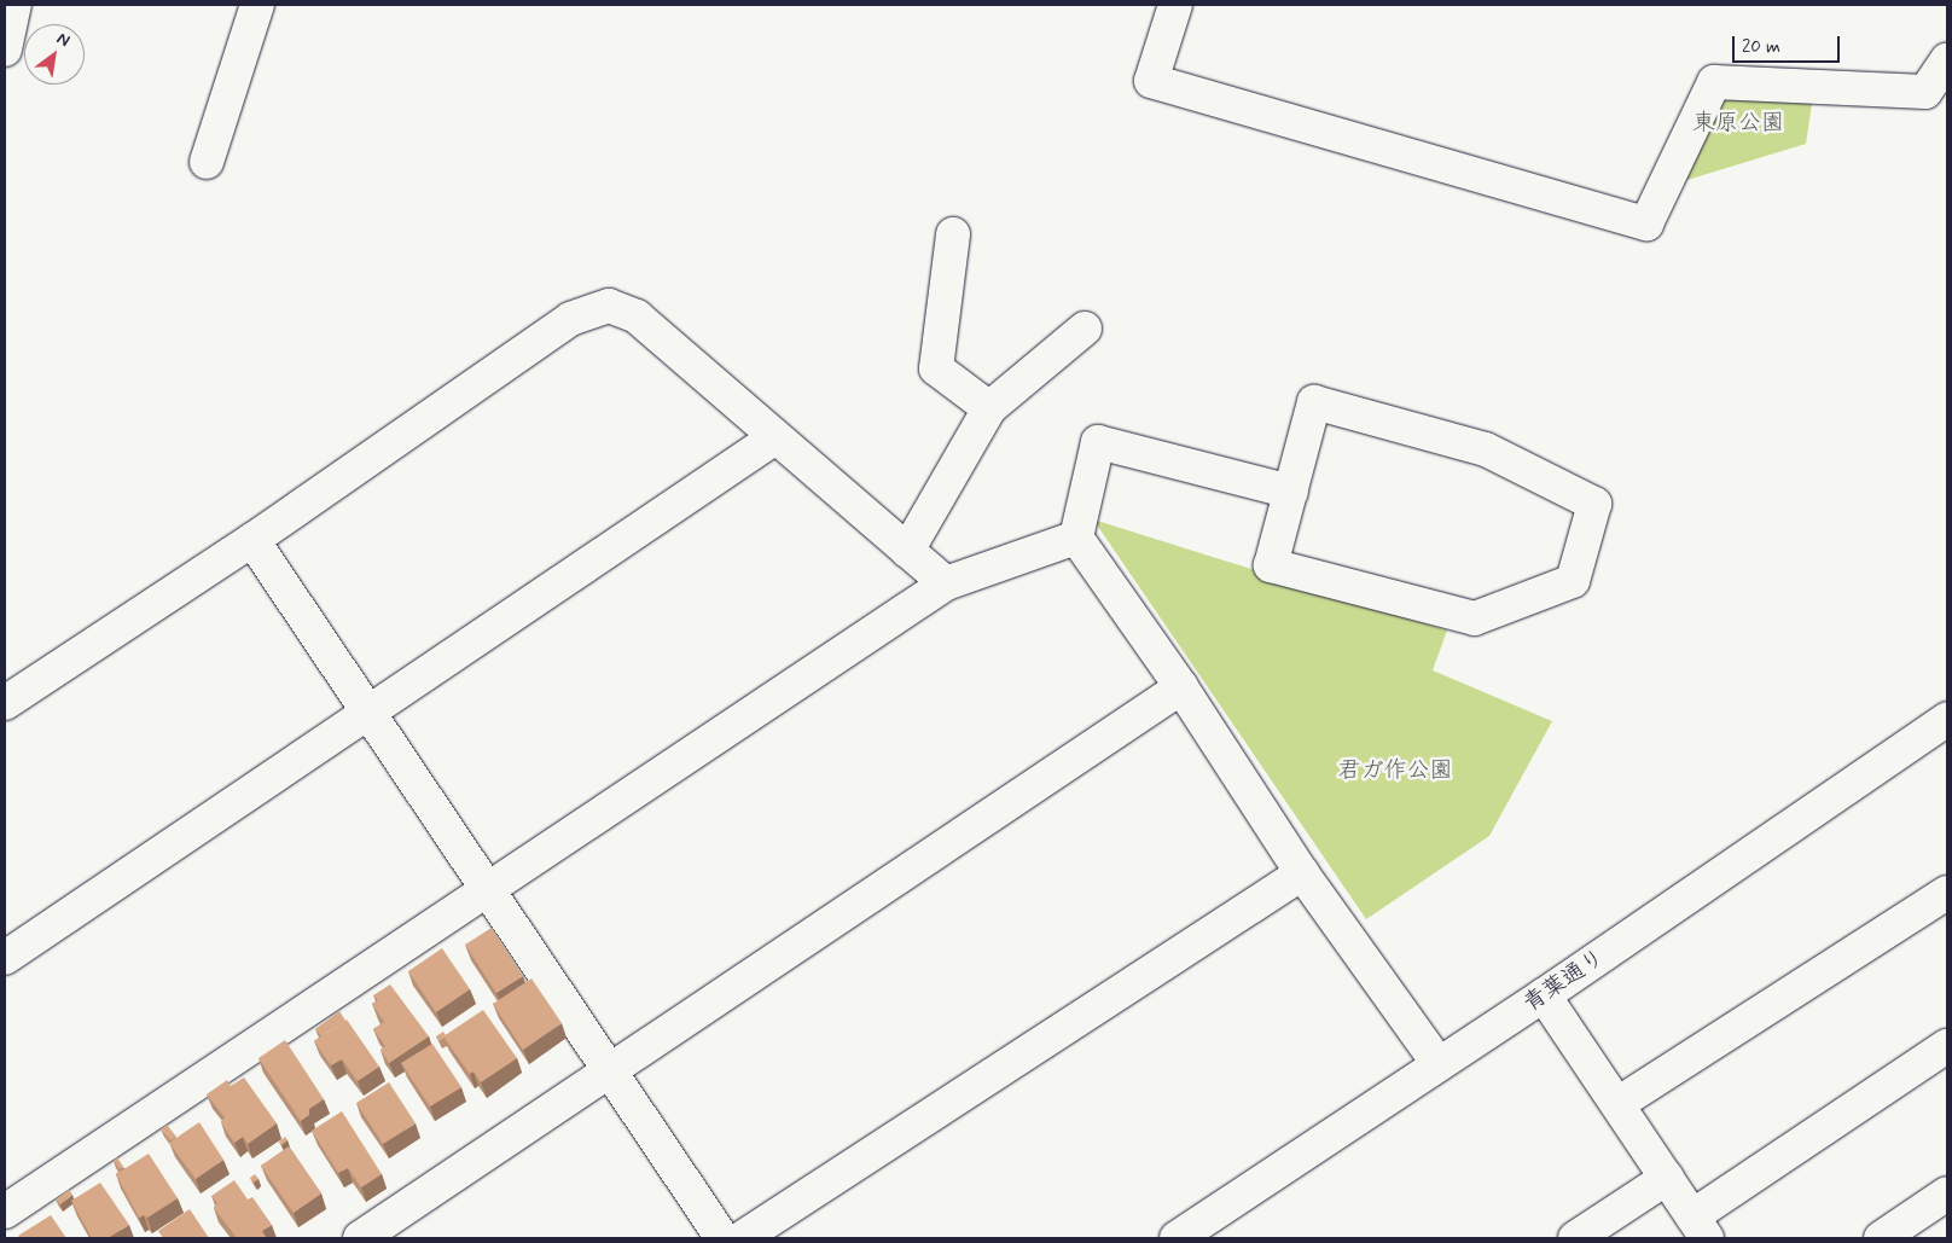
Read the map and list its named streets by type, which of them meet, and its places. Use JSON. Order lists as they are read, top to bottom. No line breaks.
{"streets":{"street":["青葉通り"]},"parks":["東原公園","君ガ作公園"],"scale_bar":"20 m","north":"top right"}
